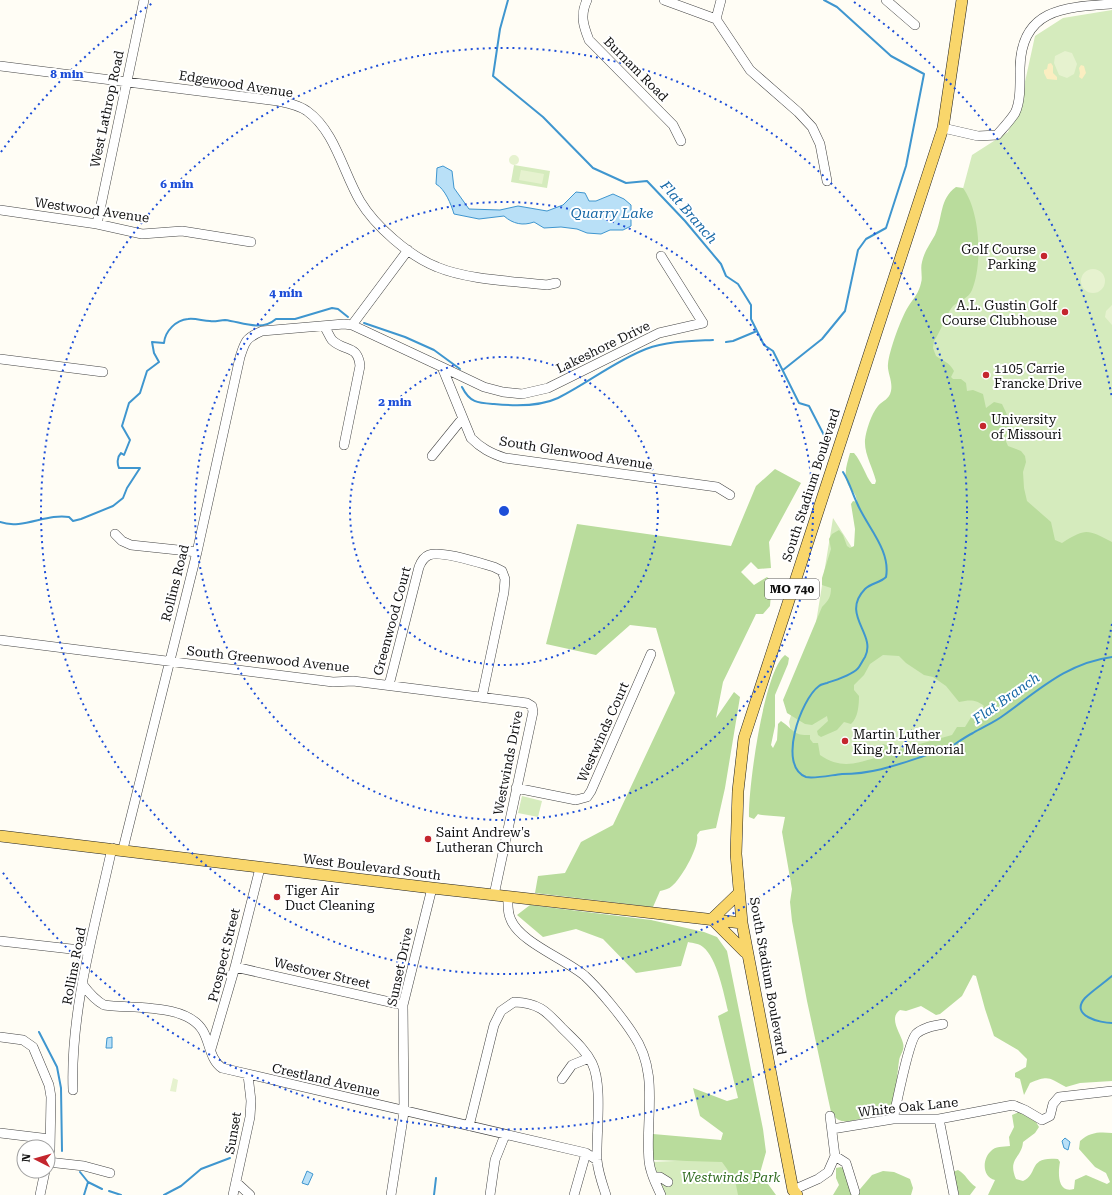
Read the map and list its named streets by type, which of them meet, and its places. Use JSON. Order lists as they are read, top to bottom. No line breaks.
{"streets":{"main road":["South Stadium Boulevard","MO 740","West Boulevard South"],"street":["Burnam Road","Edgewood Avenue","West Lathrop Road","Westwood Avenue","Lakeshore Drive","South Glenwood Avenue","Rollins Road","Greenwood Court","South Greenwood Avenue","Westwinds Court","Westwinds Drive","Prospect Street","Sunset Drive","Westover Street","Crestland Avenue","White Oak Lane","Sunset"]},"crossings":[["Edgewood Avenue","West Lathrop Road"],["West Lathrop Road","Westwood Avenue"],["Lakeshore Drive","South Glenwood Avenue"],["South Stadium Boulevard","West Boulevard South"],["Rollins Road","South Greenwood Avenue"],["Rollins Road","West Boulevard South"],["Rollins Road","Crestland Avenue"],["Greenwood Court","South Greenwood Avenue"],["South Greenwood Avenue","Westwinds Drive"],["Westwinds Court","Westwinds Drive"],["Westwinds Drive","West Boulevard South"],["West Boulevard South","Prospect Street"],["West Boulevard South","Sunset Drive"],["Prospect Street","Westover Street"],["Prospect Street","Crestland Avenue"],["Sunset Drive","Westover Street"],["Sunset Drive","Crestland Avenue"],["Crestland Avenue","Sunset"]],"water":["Flat Branch","Quarry Lake"],"parks":["Westwinds Park"],"places":["Golf Course Parking","A.L. Gustin Golf Course Clubhouse","1105 Carrie Francke Drive","University of Missouri","Martin Luther King Jr. Memorial","Saint Andrew's Lutheran Church","Tiger Air Duct Cleaning"],"north":"left","rings":["8 min","6 min","4 min","2 min"]}
